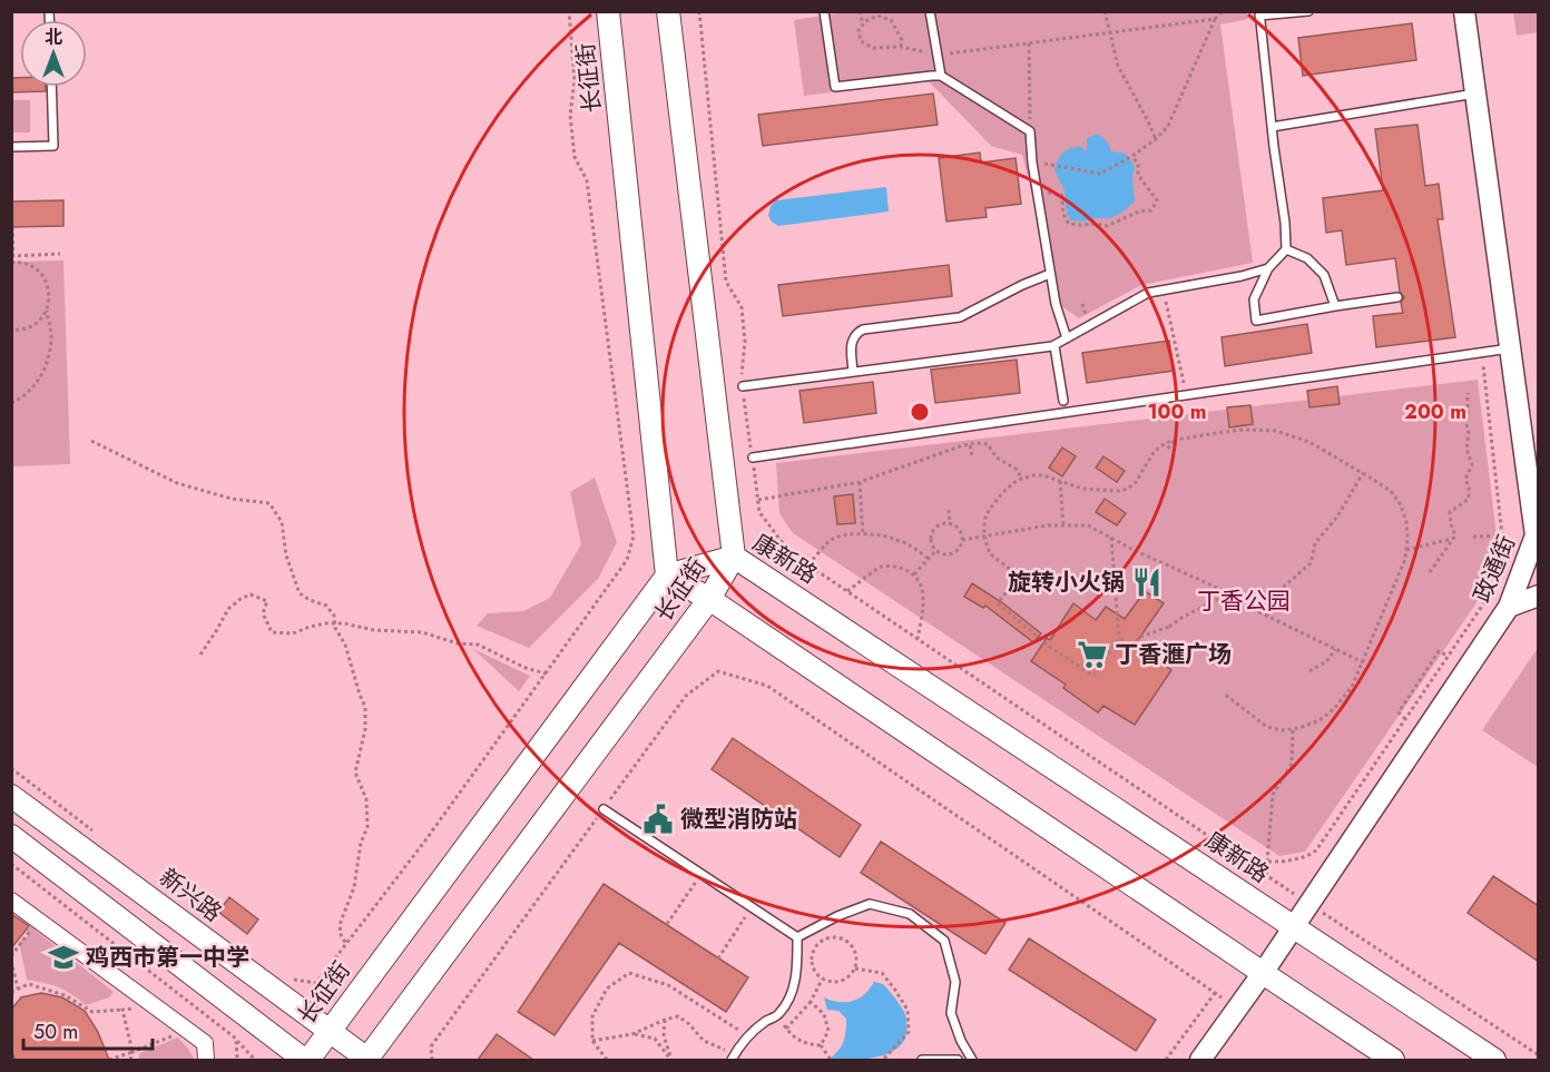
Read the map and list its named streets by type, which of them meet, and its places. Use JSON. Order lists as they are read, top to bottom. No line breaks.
{"streets":{"main road":["长征街","康新路","新兴路"],"street":["政通街"]},"crossings":[["长征街","康新路"],["长征街","新兴路"],["康新路","政通街"]],"parks":["丁香公园"],"places":{"restaurant":["旋转小火锅"],"supermarket":["丁香滙广场"],"public building":["微型消防站"],"school or university":["鸡西市第一中学"]},"scale_bar":"50 m","north":"top","rings":["100 m","200 m"]}
